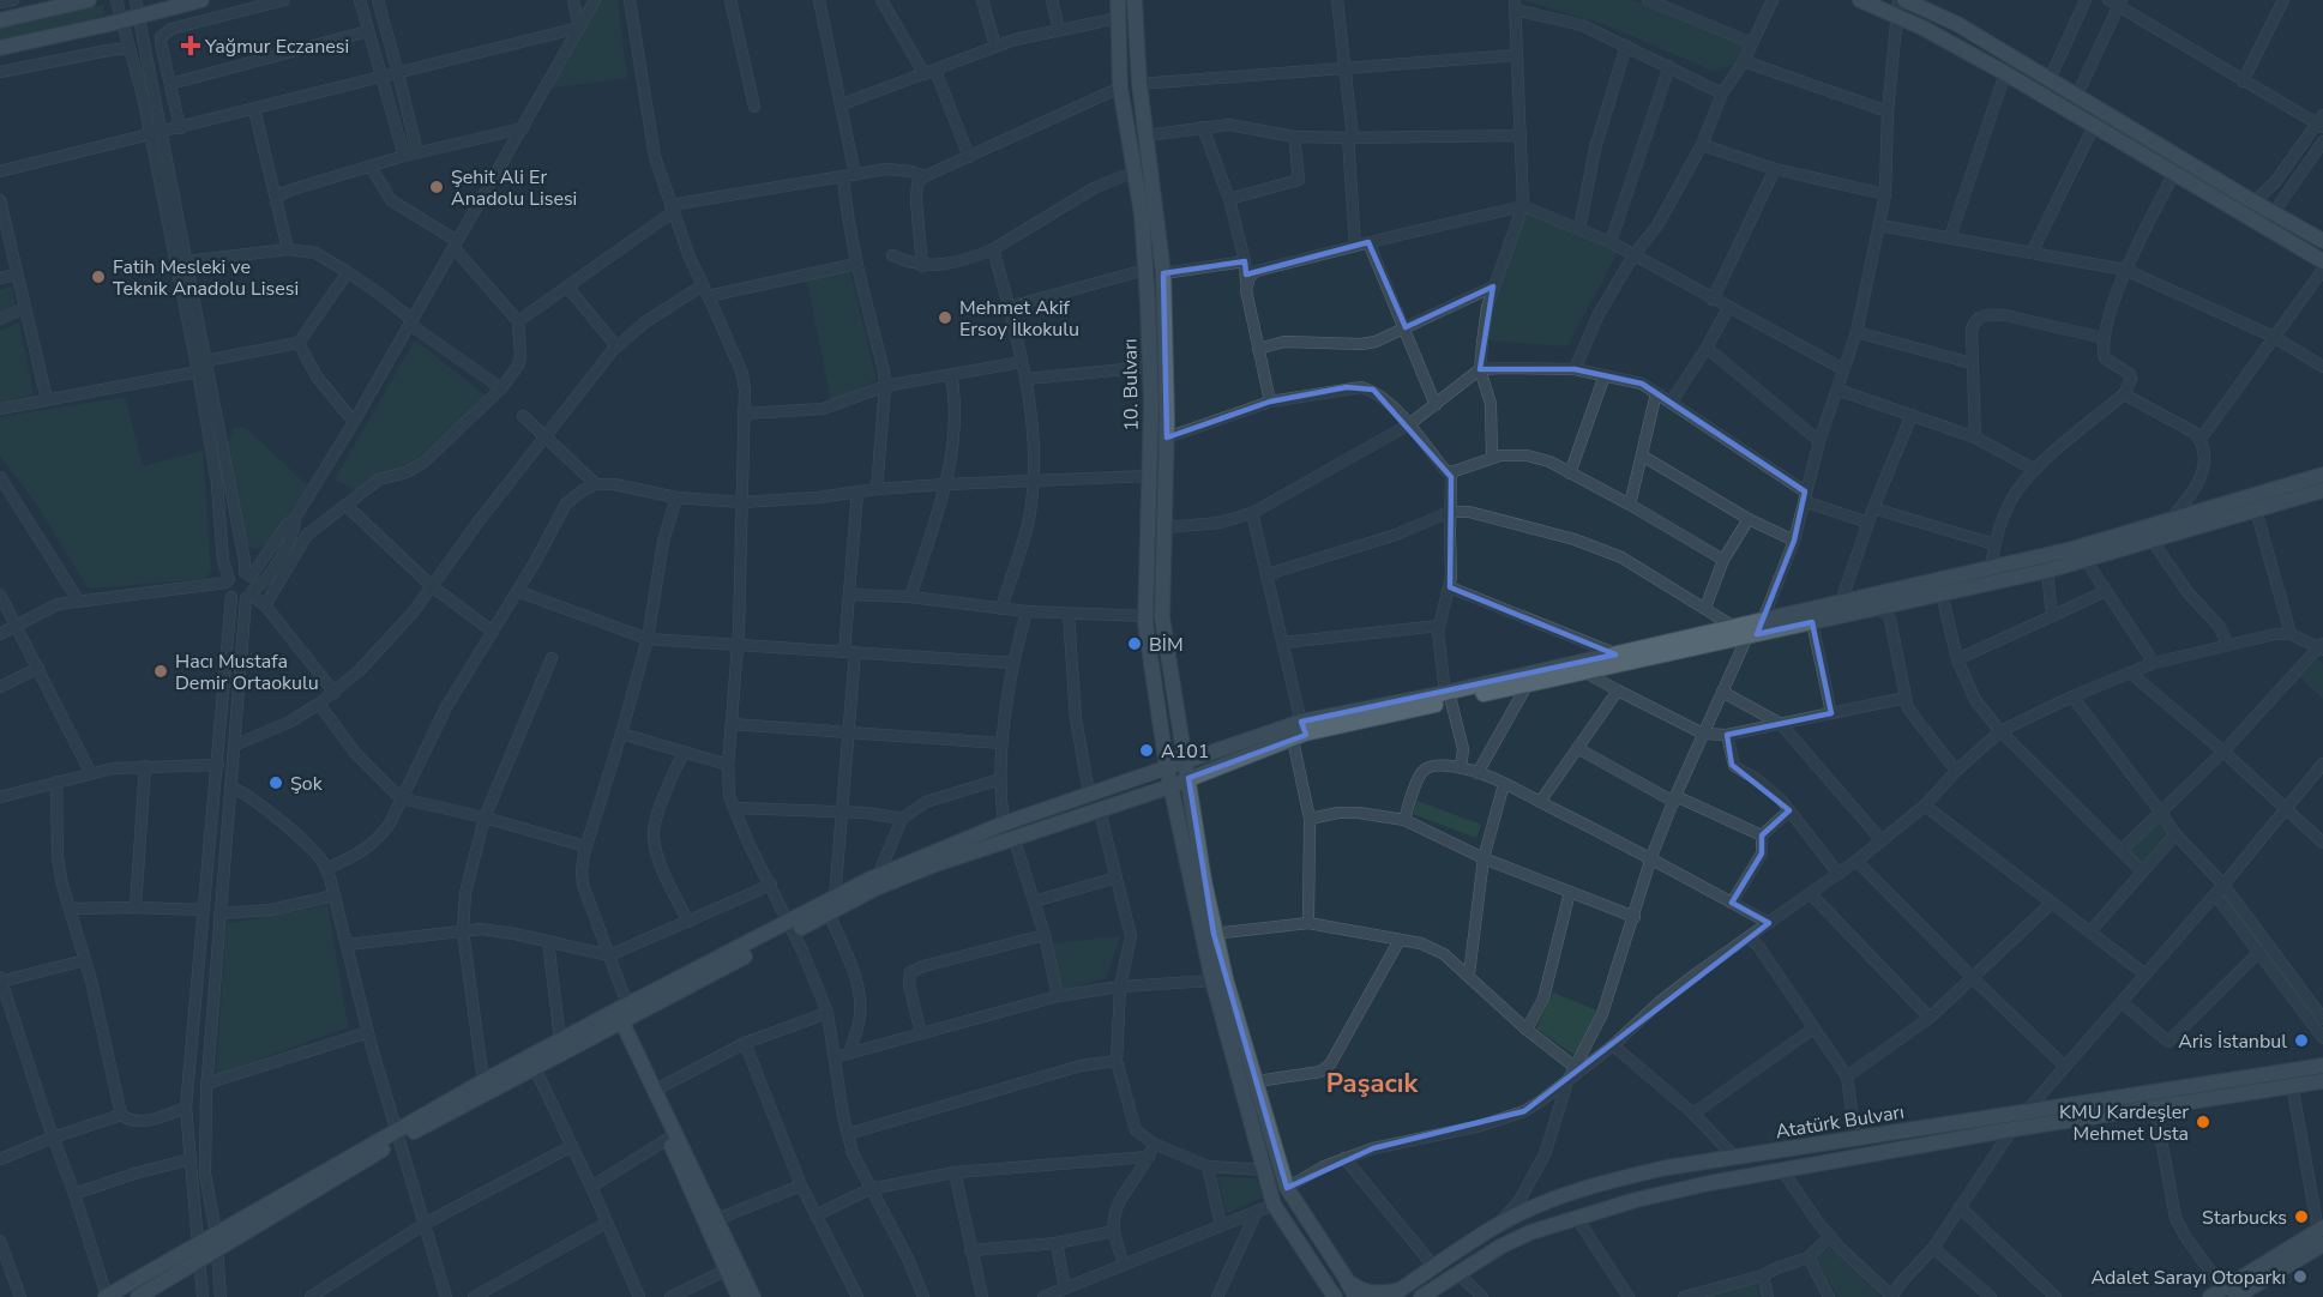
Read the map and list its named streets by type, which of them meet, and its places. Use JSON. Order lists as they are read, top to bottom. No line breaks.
{"streets":{"main road":["10. Bulvarı","Atatürk Bulvarı"]},"districts":["Paşacık"],"places":{"health":["Yağmur Eczanesi"],"other":["Şehit Ali Er Anadolu Lisesi","Fatih Mesleki ve Teknik Anadolu Lisesi","Mehmet Akif Ersoy İlkokulu","BİM","Hacı Mustafa Demir Ortaokulu","A101","Şok","Aris İstanbul","KMU Kardeşler Mehmet Usta","Starbucks","Adalet Sarayı Otoparkı"]}}
